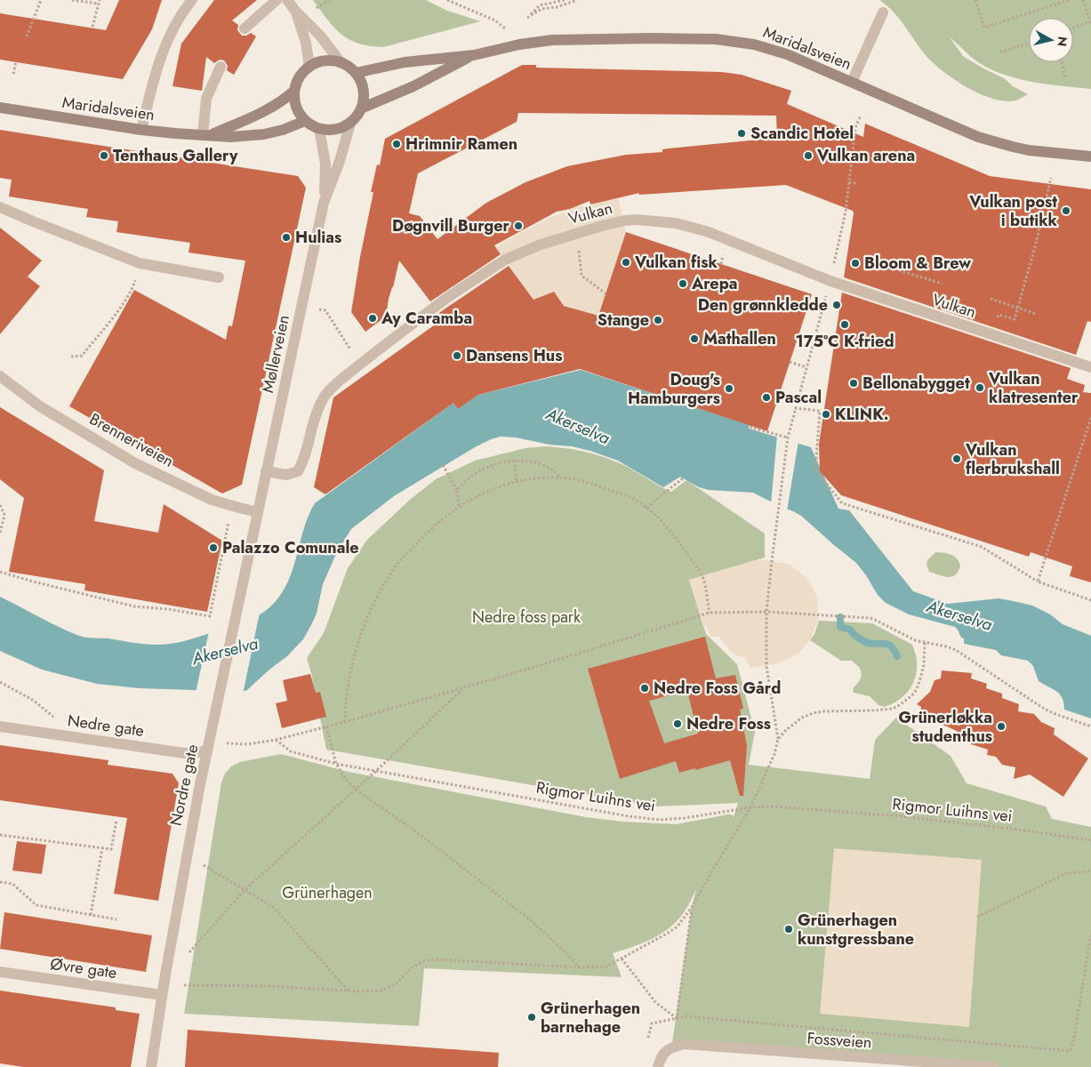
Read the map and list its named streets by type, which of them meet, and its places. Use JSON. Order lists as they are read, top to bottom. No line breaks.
{"streets":{"main road":["Maridalsveien"],"street":["Vulkan","Møllerveien","Brenneriveien","Nedre gate","Nordre gate","Øvre gate","Fossveien"],"path":["Rigmor Luihns vei"]},"crossings":[["Maridalsveien","Møllerveien"],["Vulkan","Møllerveien"],["Møllerveien","Brenneriveien"],["Møllerveien","Nordre gate"],["Brenneriveien","Nordre gate"],["Nedre gate","Nordre gate"],["Nordre gate","Øvre gate"]],"water":["Akerselva"],"parks":["Nedre foss park","Grünerhagen"],"places":["Scandic Hotel","Hrimnir Ramen","Tenthaus Gallery","Vulkan arena","Vulkan post i butikk","Døgnvill Burger","Hulias","Vulkan fisk","Bloom & Brew","Arepa","Den grønnkledde","Ay Caramba","Stange","175°C K-fried","Mathallen","Dansens Hus","Bellonabygget","Vulkan klatresenter","Doug's Hamburgers","Pascal","KLINK.","Vulkan flerbrukshall","Palazzo Comunale","Nedre Foss Gård","Nedre Foss","Grünerløkka studenthus","Grünerhagen kunstgressbane","Grünerhagen barnehage"],"north":"right"}
